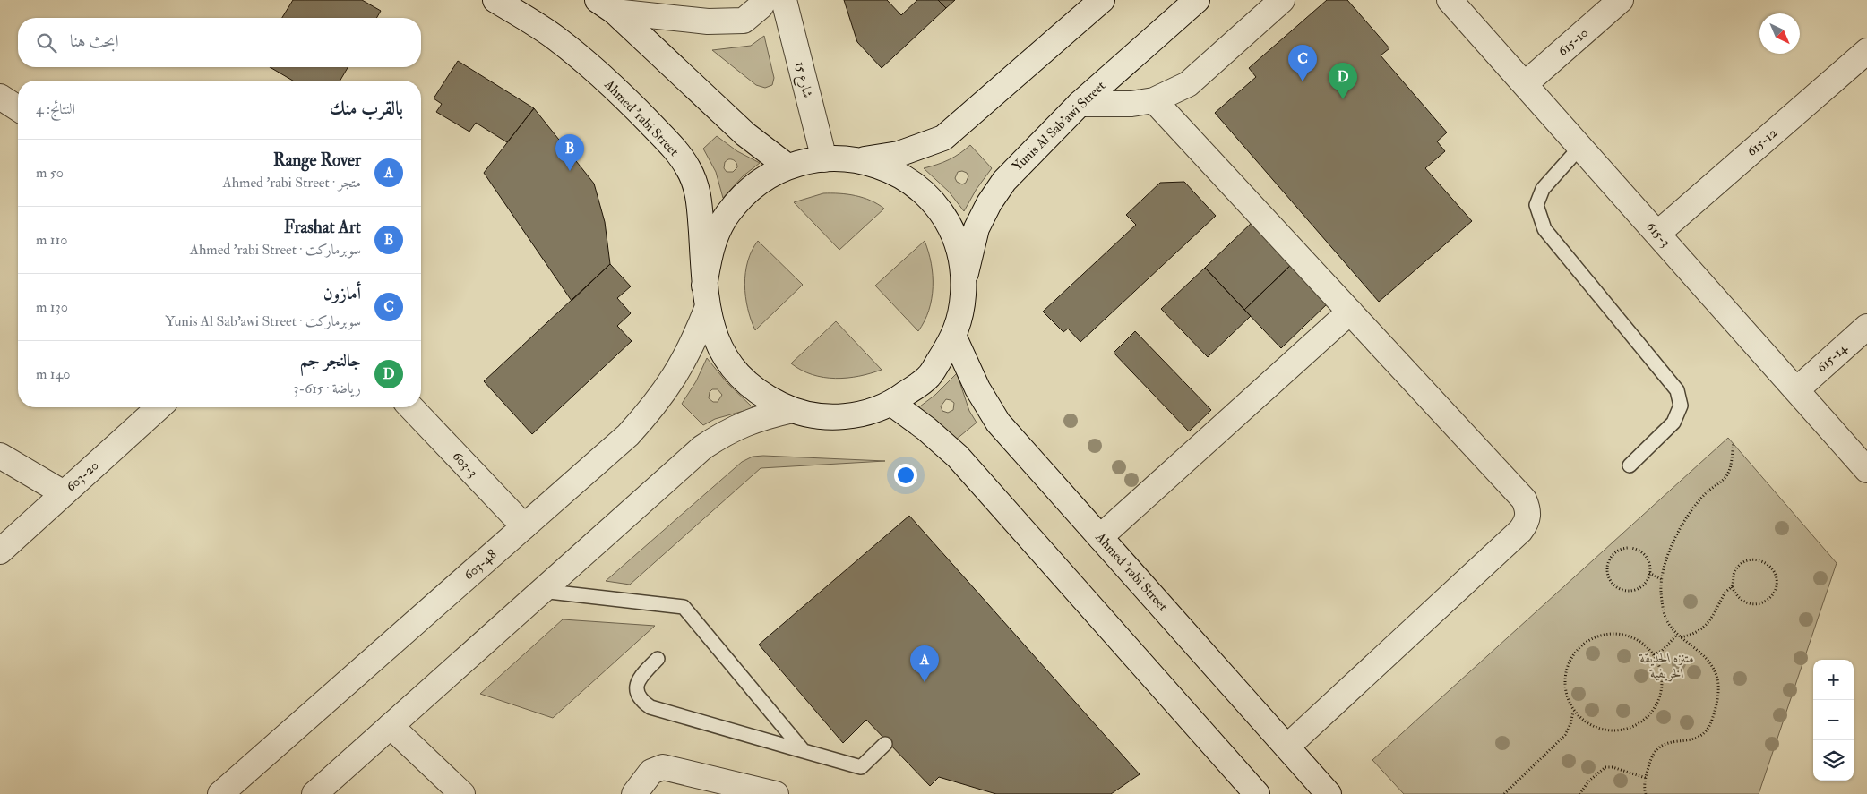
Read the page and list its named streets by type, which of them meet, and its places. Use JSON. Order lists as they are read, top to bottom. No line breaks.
{"streets":{"street":["615-10","شارع 15","Ahmed 'rabi Street","Yunis Al Sab'awi Street","615-12","615-3","615-14","603-3","603-20","603-48"]},"crossings":[["615-10","615-3"],["Ahmed 'rabi Street","603-48"],["615-12","615-3"],["615-3","615-14"],["603-3","603-48"]],"parks":["متنزه الحديقة الخريفية"],"north":"bottom right","page":{"search":"ابحث هنا","pins":["C","D","B","A"],"heading":["بالقرب منك","النتائج: 4"],"list":[{"mark":"A","name":"Range Rover","note":"متجر · Ahmed 'rabi Street","value":"50 m"},{"mark":"B","name":"Frashat Art","note":"سوبرماركت · Ahmed 'rabi Street","value":"110 m"},{"mark":"C","name":"أمازون","note":"سوبرماركت · Yunis Al Sab'awi Street","value":"130 m"},{"mark":"D","name":"جالنجر جم","note":"رياضة · 615-3","value":"140 m"}],"map_buttons":["+","−"]}}
